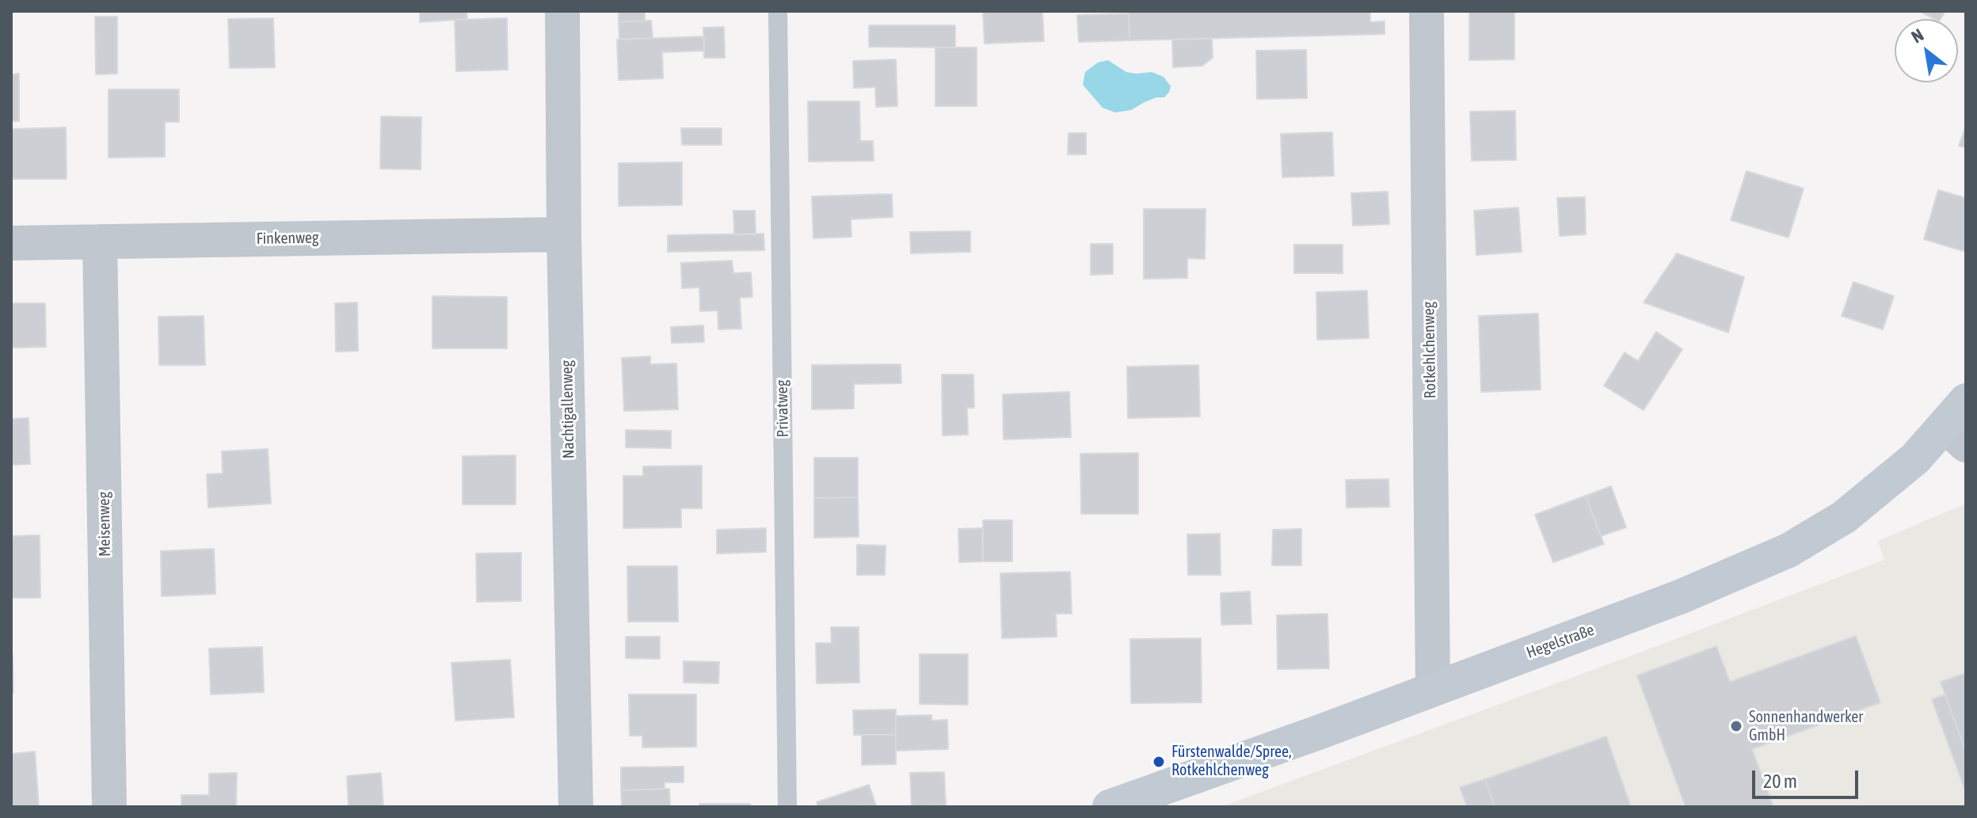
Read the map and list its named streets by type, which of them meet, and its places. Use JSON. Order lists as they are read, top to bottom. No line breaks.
{"streets":{"main road":["Hegelstraße"],"street":["Finkenweg","Rotkehlchenweg","Nachtigallenweg","Meisenweg"],"lane":["Privatweg"]},"crossings":[["Finkenweg","Nachtigallenweg"],["Finkenweg","Meisenweg"],["Rotkehlchenweg","Hegelstraße"]],"places":["Sonnenhandwerker GmbH","Fürstenwalde/Spree, Rotkehlchenweg"],"scale_bar":"20 m","north":"top left"}
